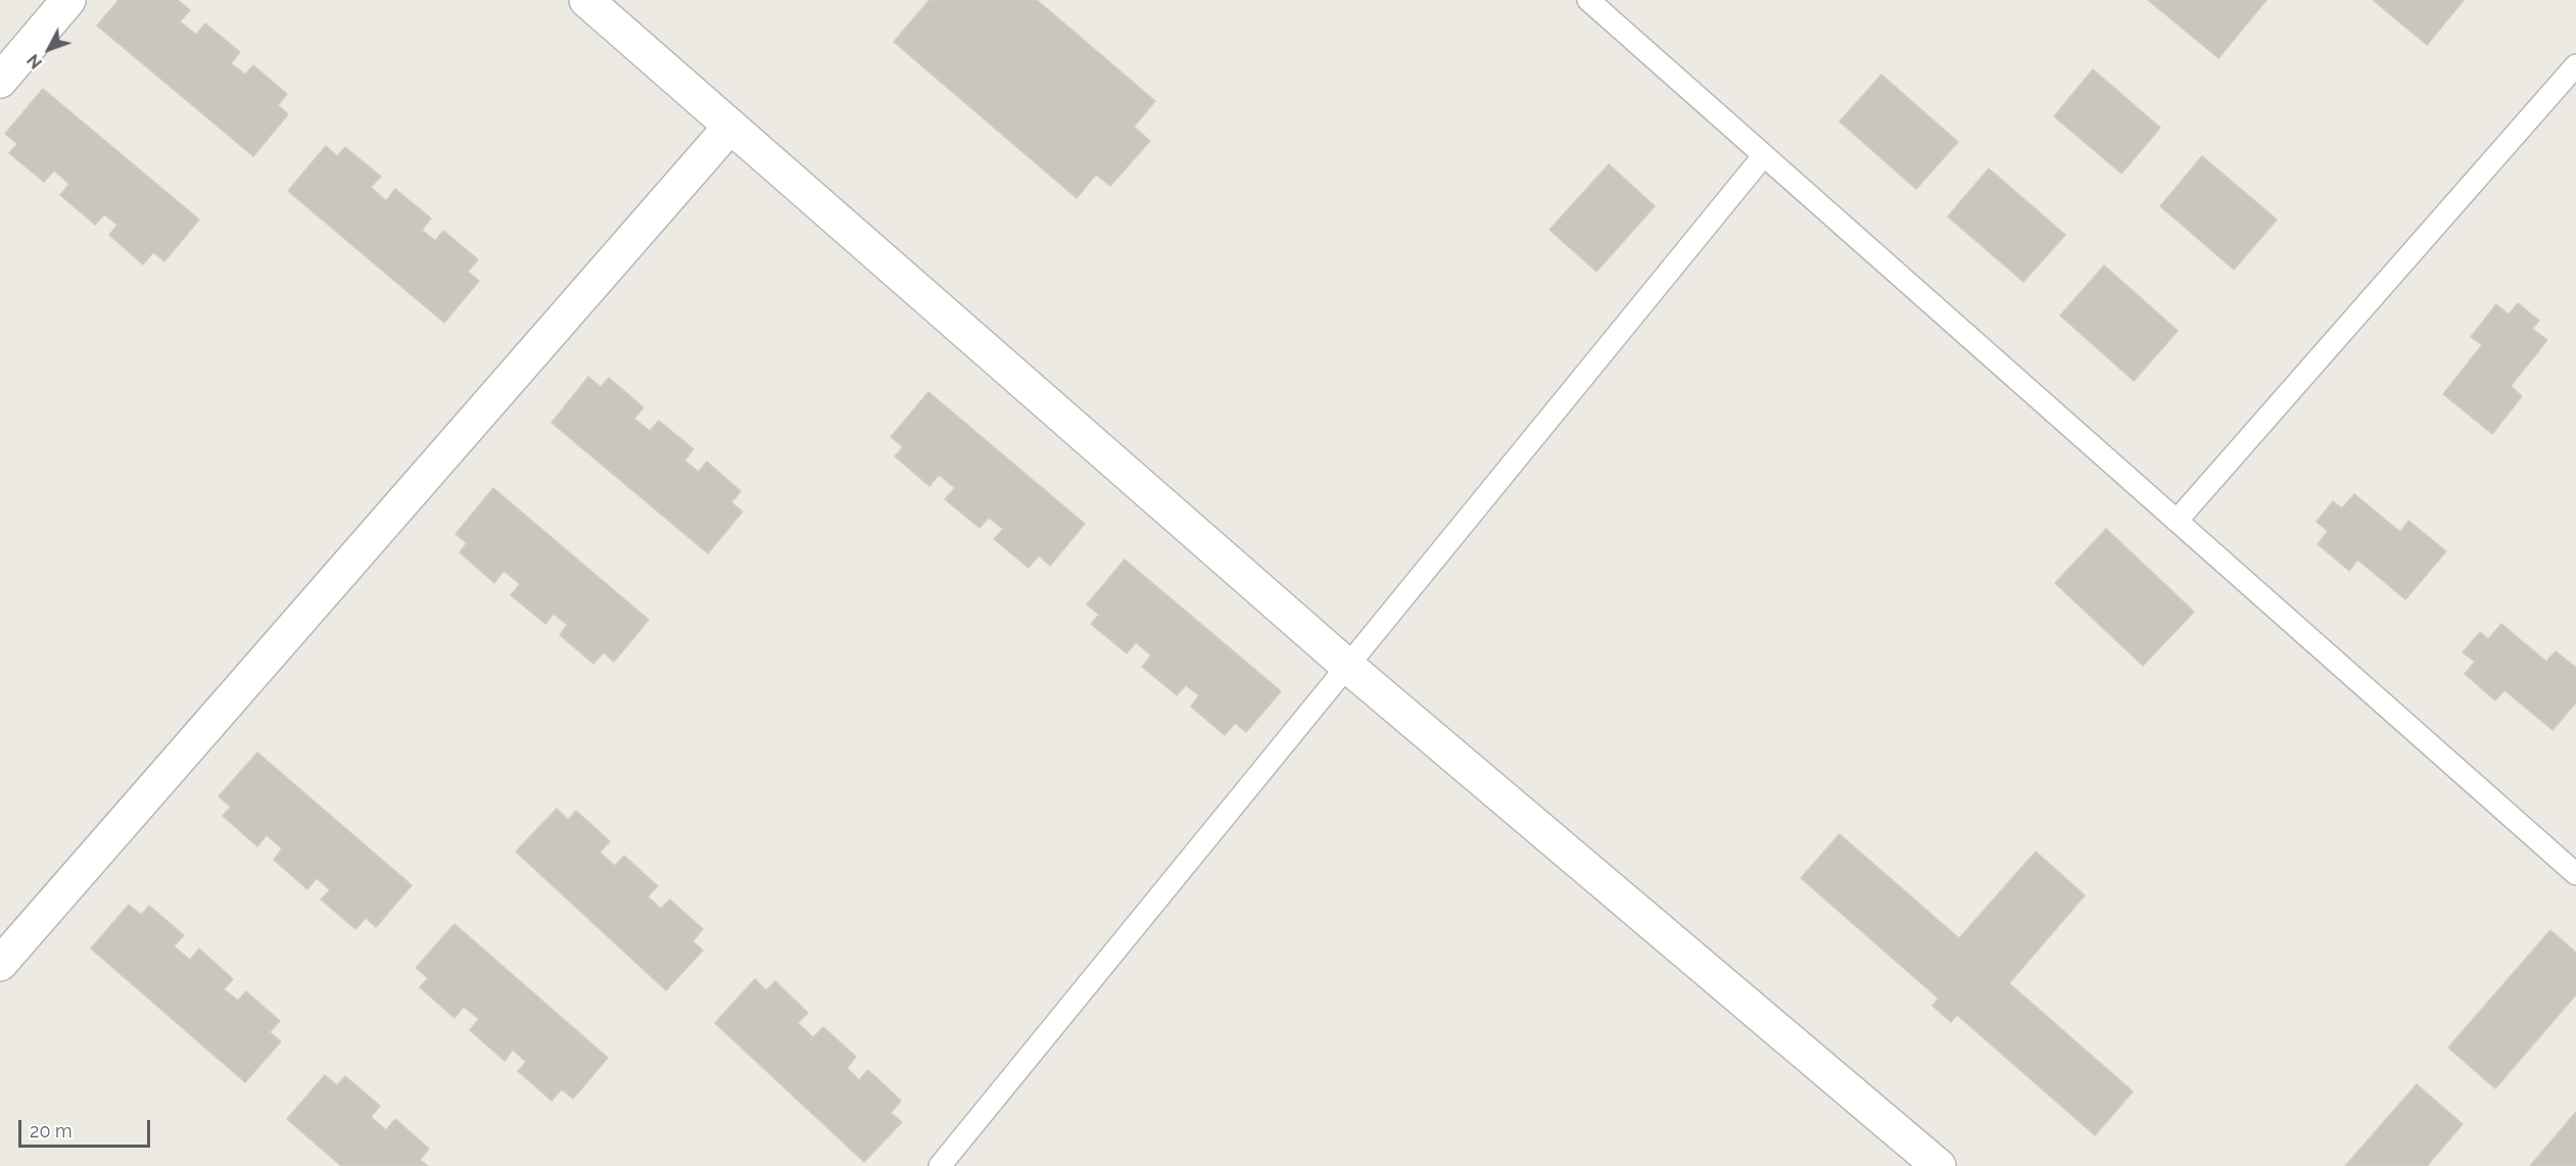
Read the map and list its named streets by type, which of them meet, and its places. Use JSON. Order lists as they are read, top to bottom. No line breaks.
{"scale_bar":"20 m","north":"bottom left"}
